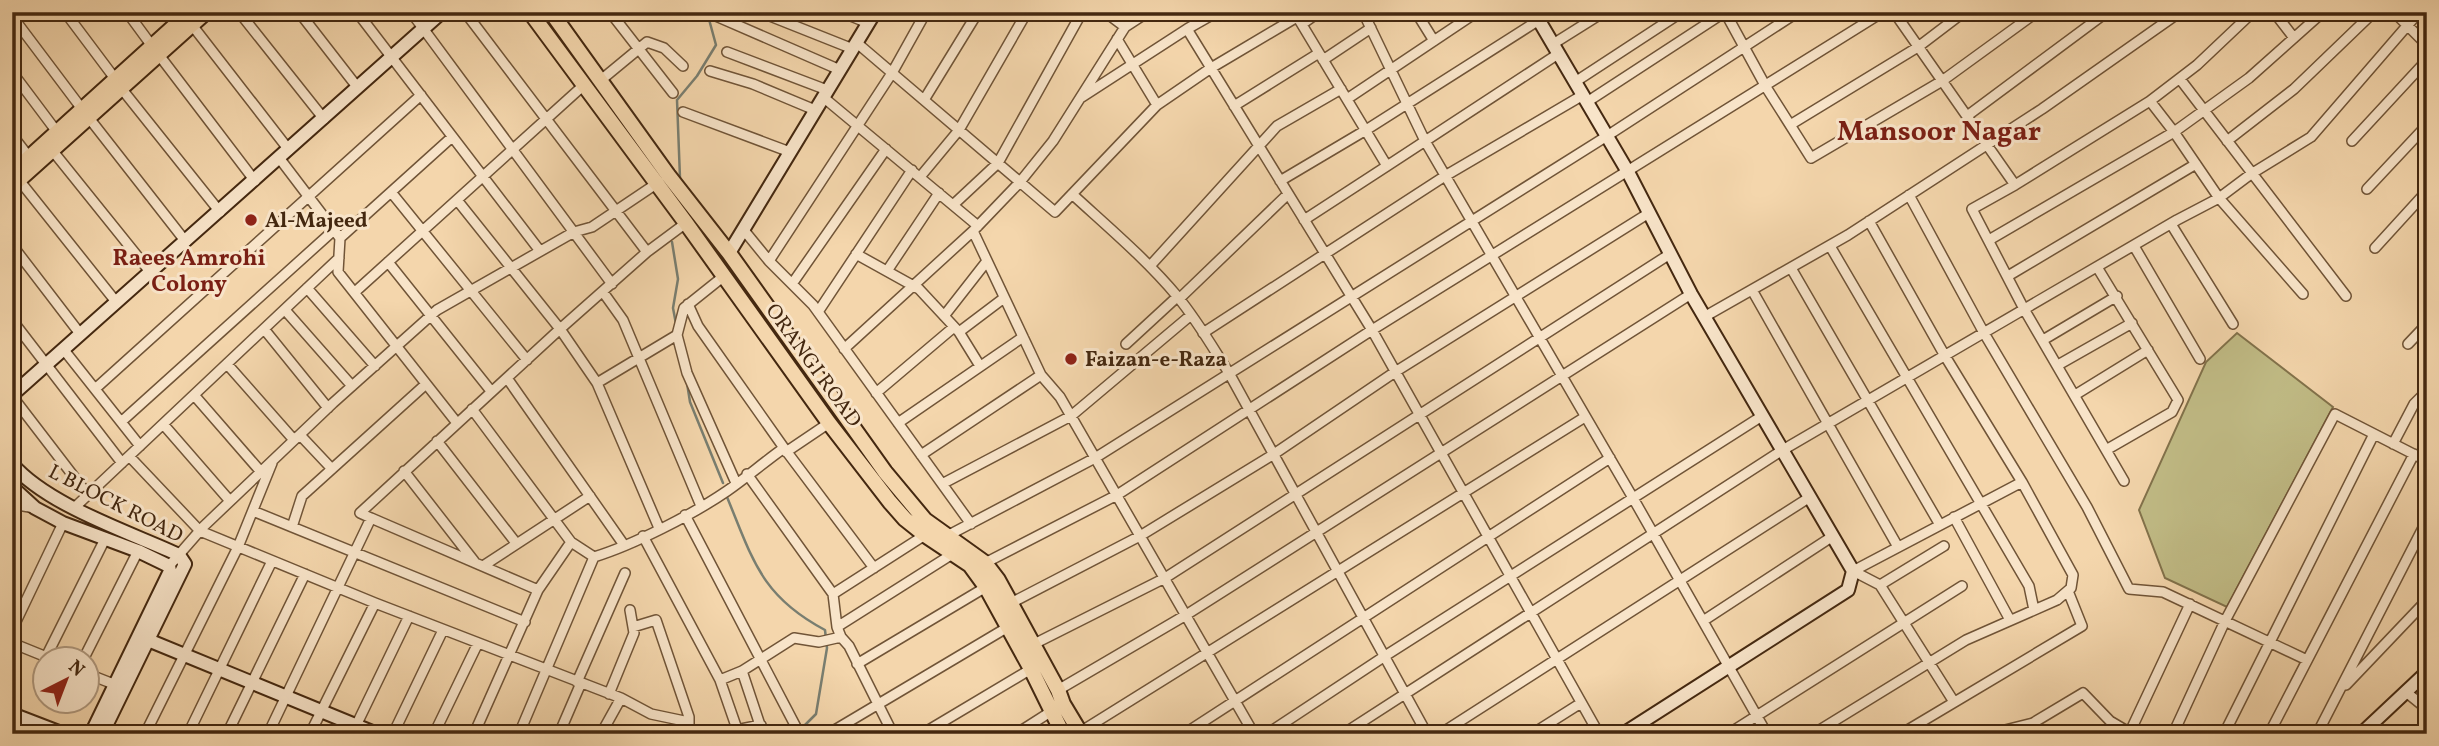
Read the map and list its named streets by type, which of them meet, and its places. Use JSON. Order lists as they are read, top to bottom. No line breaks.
{"streets":{"main road":["ORANGI ROAD"],"street":["L BLOCK ROAD"]},"districts":["Mansoor Nagar","Raees Amrohi Colony"],"places":["Al-Majeed","Faizan-e-Raza"],"north":"top right"}
